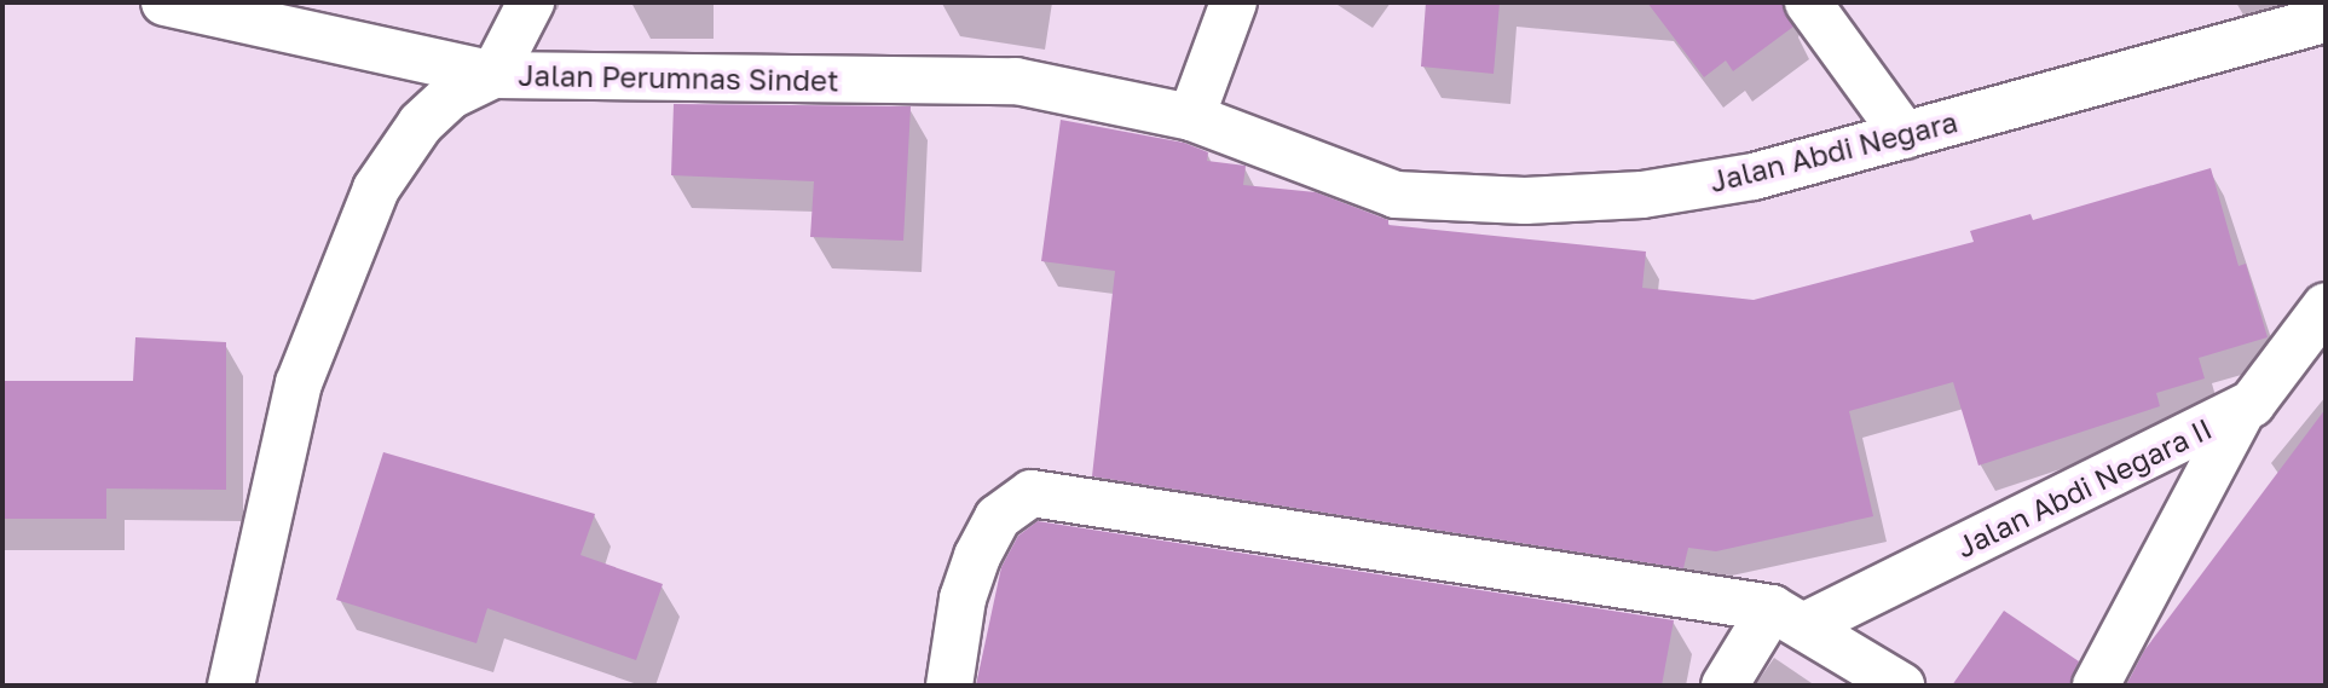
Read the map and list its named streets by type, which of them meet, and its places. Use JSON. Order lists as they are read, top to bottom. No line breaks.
{"streets":{"street":["Jalan Perumnas Sindet","Jalan Abdi Negara","Jalan Abdi Negara II"]},"crossings":[["Jalan Perumnas Sindet","Jalan Abdi Negara"]]}
